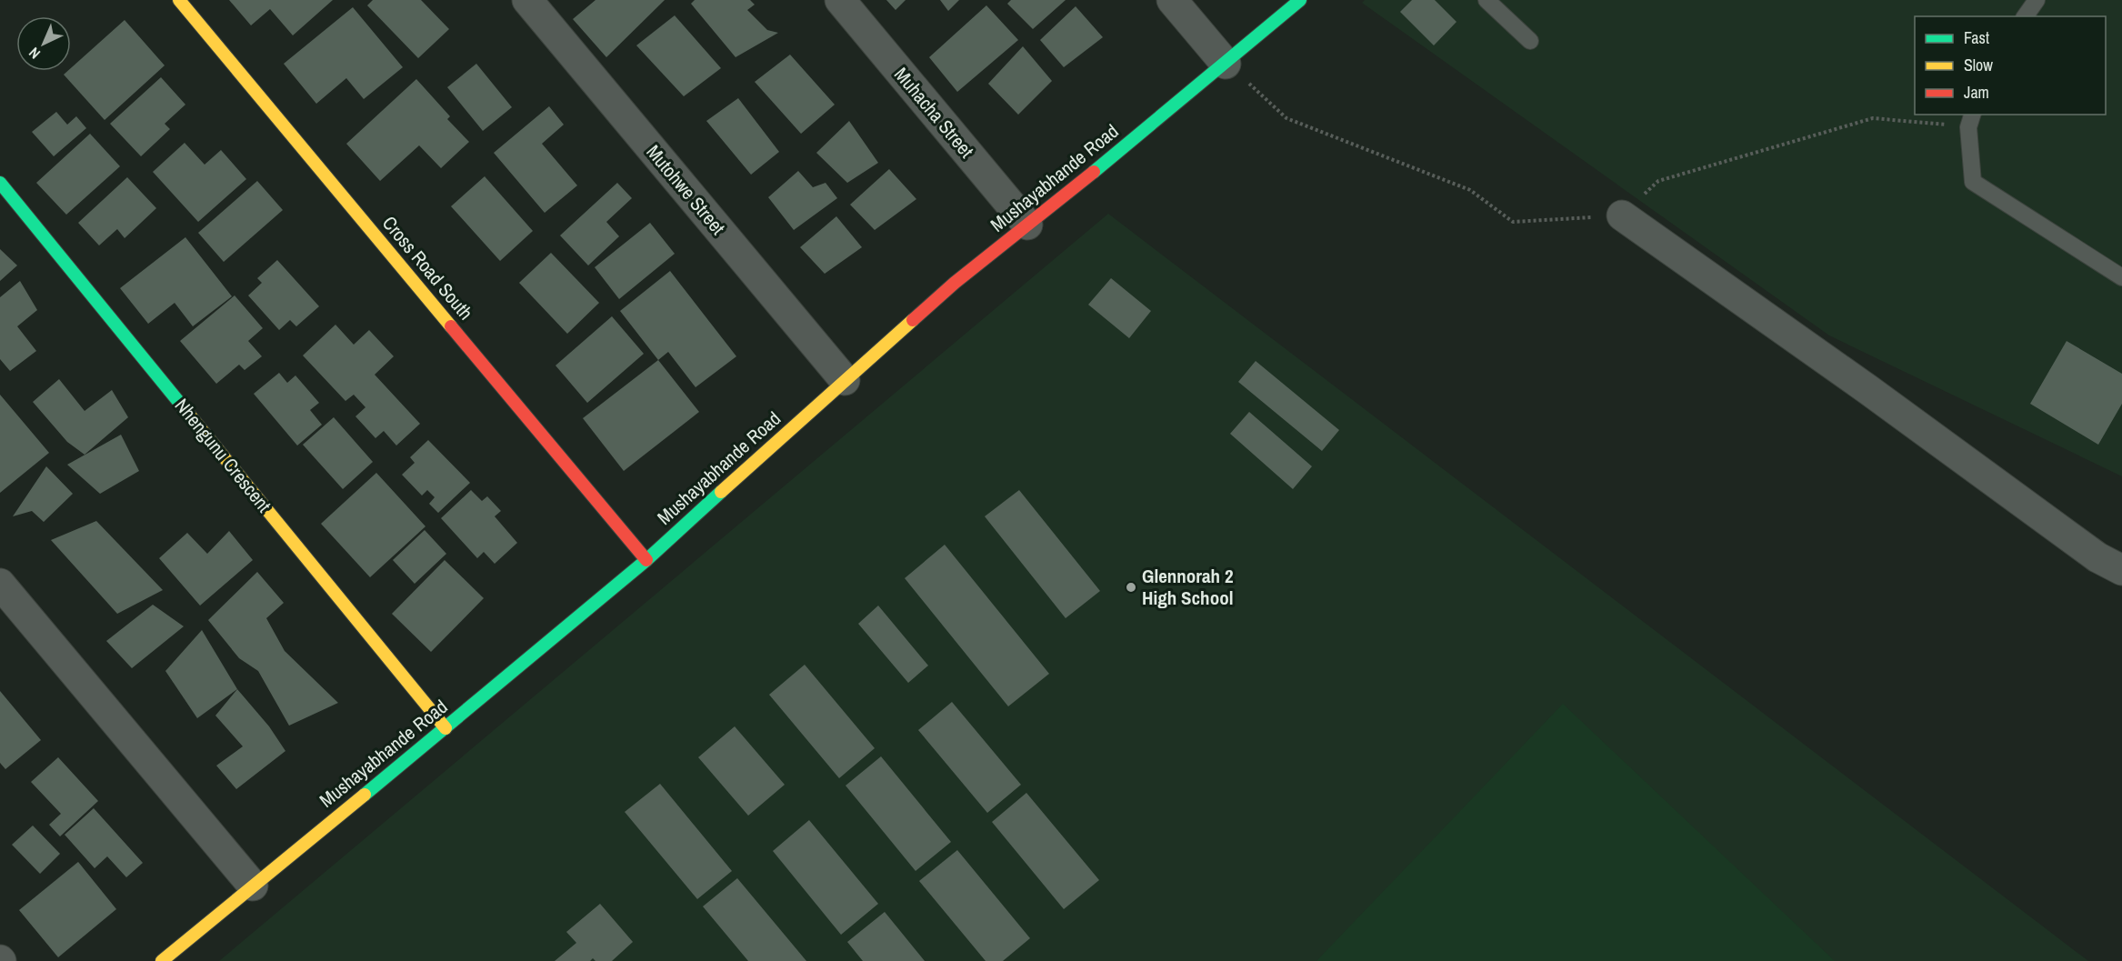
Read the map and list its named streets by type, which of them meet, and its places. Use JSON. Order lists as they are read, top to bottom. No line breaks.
{"streets":{"street":["Muhacha Street","Mushayabhande Road","Mutohwe Street","Cross Road South","Nhengunu Crescent"]},"crossings":[["Muhacha Street","Mushayabhande Road"],["Mushayabhande Road","Mutohwe Street"],["Mushayabhande Road","Cross Road South"],["Mushayabhande Road","Nhengunu Crescent"]],"places":["Glennorah 2 High School"],"legend":["Fast","Slow","Jam"],"north":"bottom left"}
